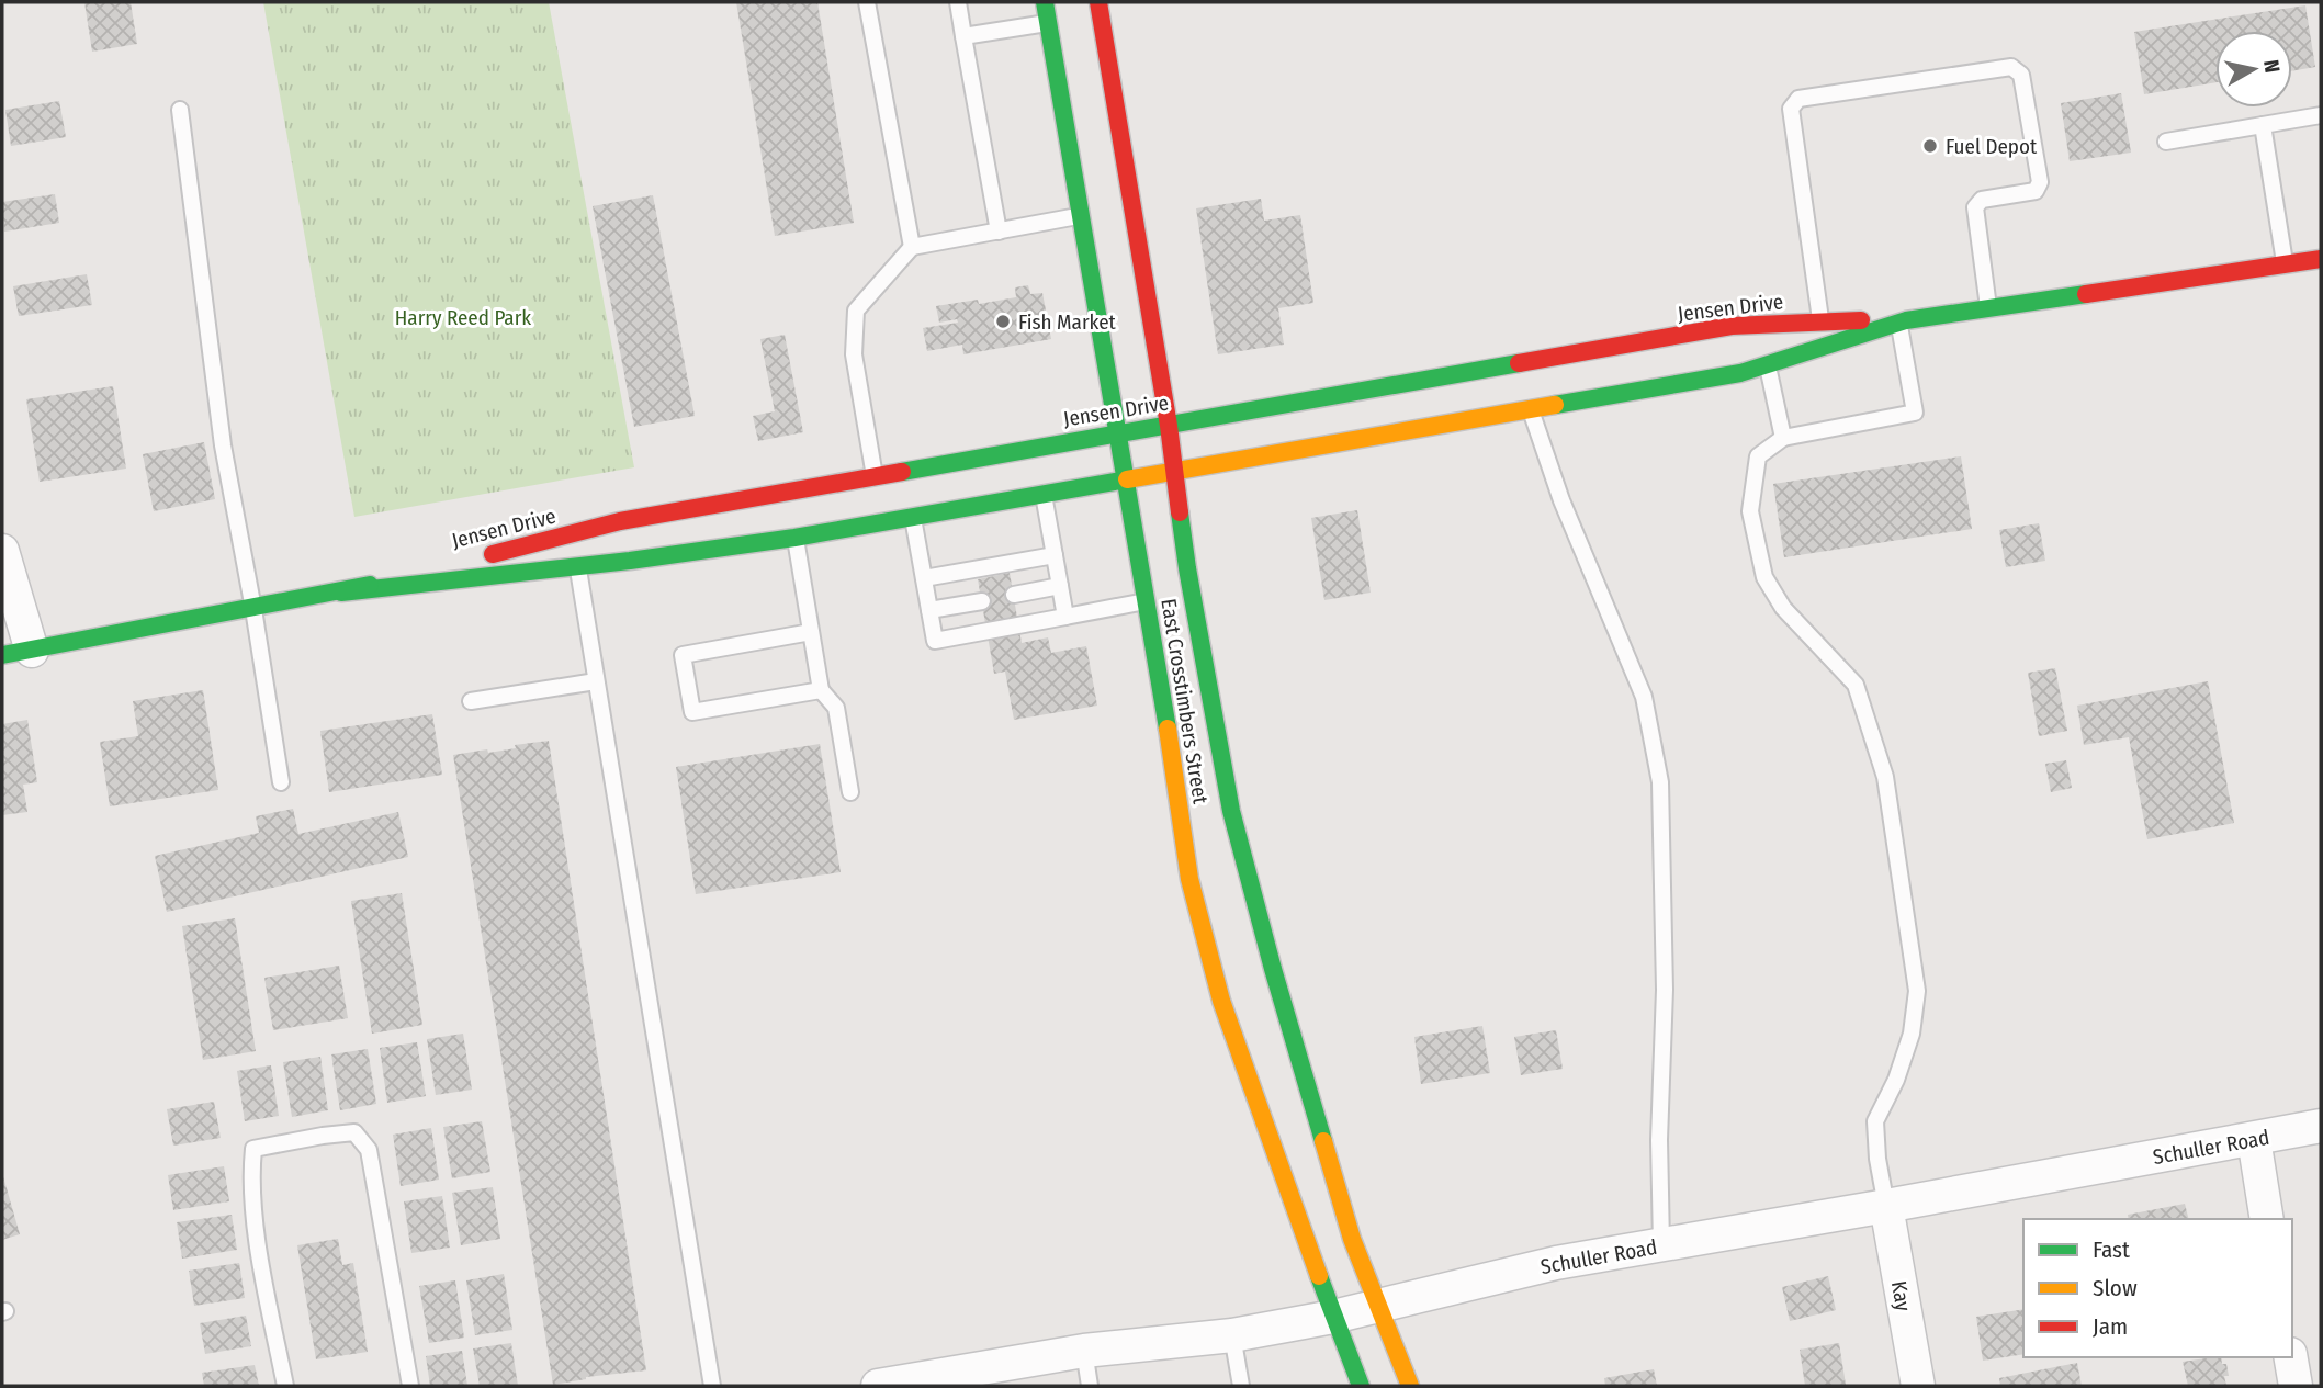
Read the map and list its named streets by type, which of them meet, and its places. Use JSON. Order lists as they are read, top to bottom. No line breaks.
{"streets":{"main road":["Jensen Drive","East Crosstimbers Street"],"street":["Schuller Road","Kay"]},"crossings":[["Jensen Drive","East Crosstimbers Street"],["East Crosstimbers Street","Schuller Road"],["Schuller Road","Kay"]],"parks":["Harry Reed Park"],"places":["Fuel Depot","Fish Market"],"legend":["Fast","Slow","Jam"],"north":"right"}
